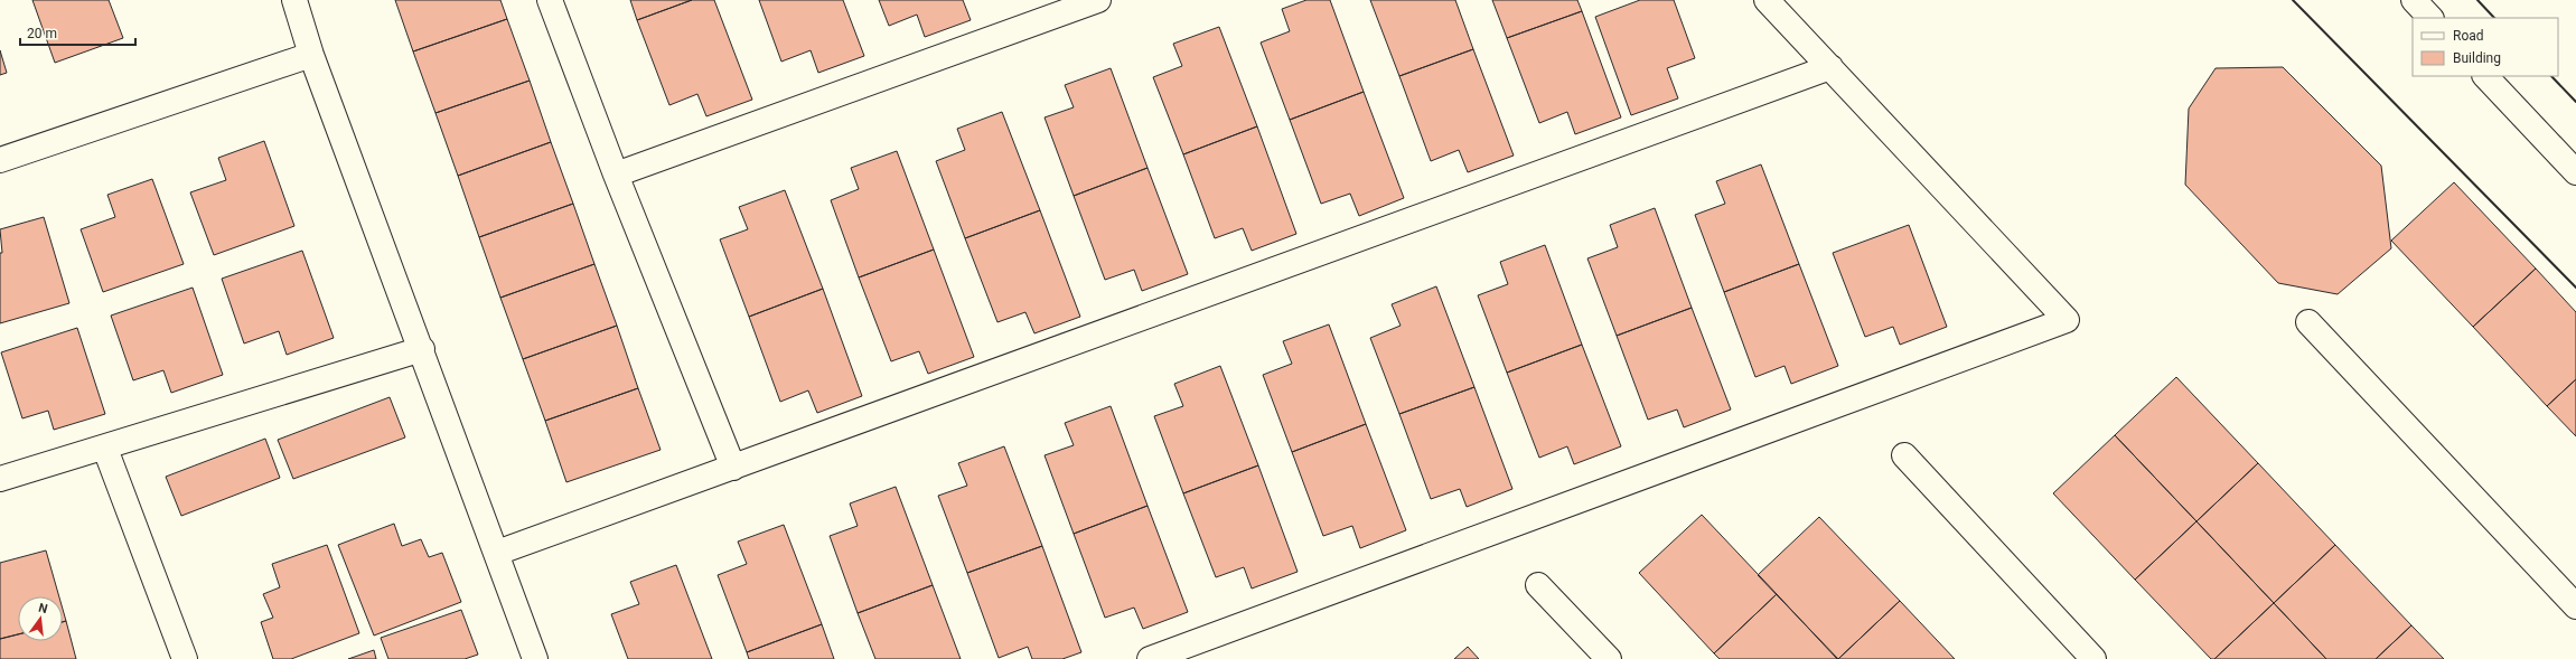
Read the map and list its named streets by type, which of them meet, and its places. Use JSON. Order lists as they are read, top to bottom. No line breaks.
{"legend":["Road","Building"],"scale_bar":"20 m","north":"top"}
